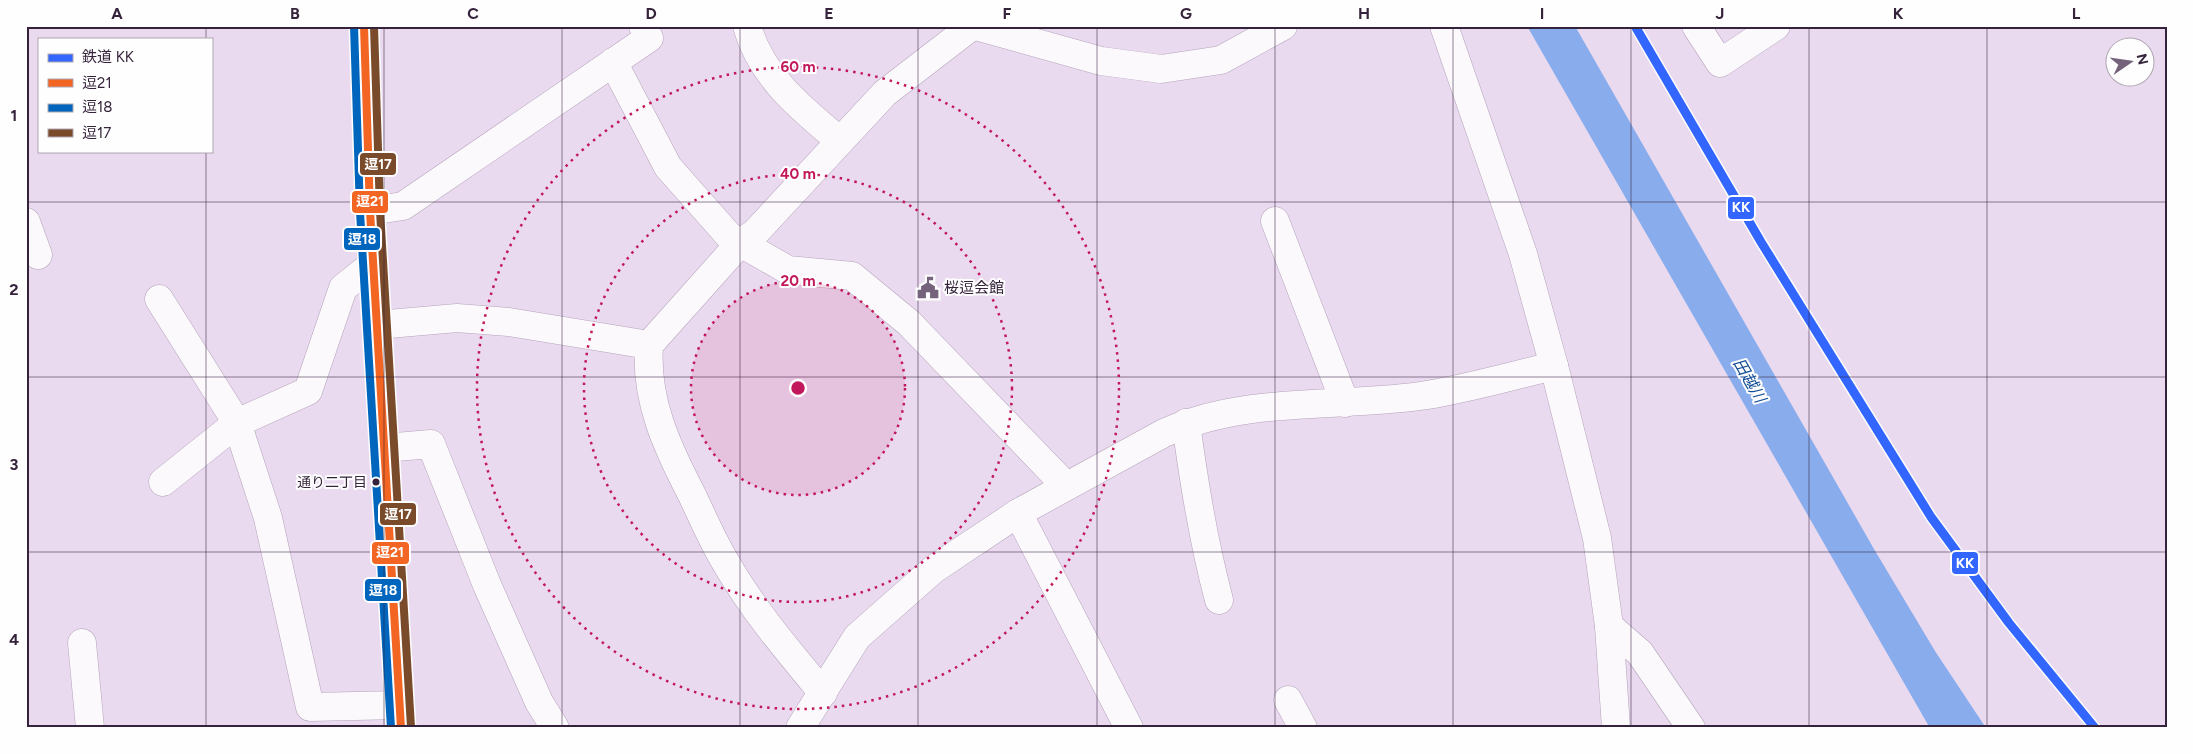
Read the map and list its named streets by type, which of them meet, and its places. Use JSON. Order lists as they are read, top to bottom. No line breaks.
{"water":["田越川"],"places":{"public building":["桜逗会館"],"other":["通り二丁目"]},"lines":["rail line KK","transit line 逗21","transit line 逗18","transit line 逗17"],"legend":["鉄道 KK","逗21","逗18","逗17"],"north":"right","grid":{"columns":["A","B","C","D","E","F","G","H","I","J","K","L"],"rows":["1","2","3","4"]},"rings":["60 m","40 m","20 m"]}
